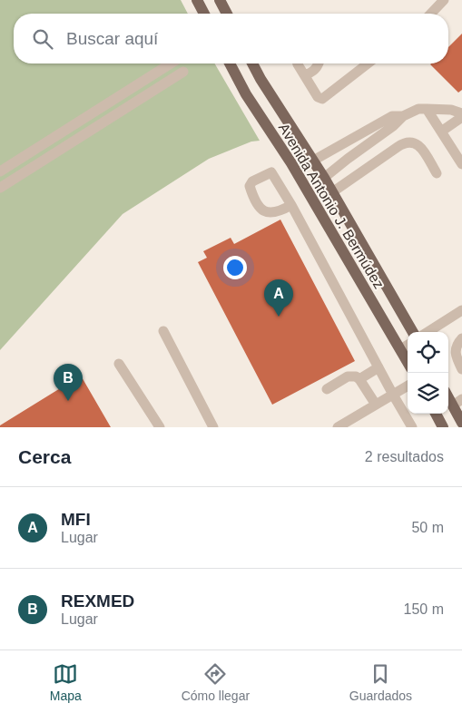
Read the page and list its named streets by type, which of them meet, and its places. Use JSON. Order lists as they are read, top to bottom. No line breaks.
{"streets":{"main road":["Avenida Antonio J. Bermúdez"]},"page":{"search":"Buscar aquí","pins":["A","B"],"heading":["Cerca","2 resultados"],"list":[{"mark":"A","name":"MFI","note":"Lugar","value":"50 m"},{"mark":"B","name":"REXMED","note":"Lugar","value":"150 m"}],"nav":["Mapa","Cómo llegar","Guardados"]}}
